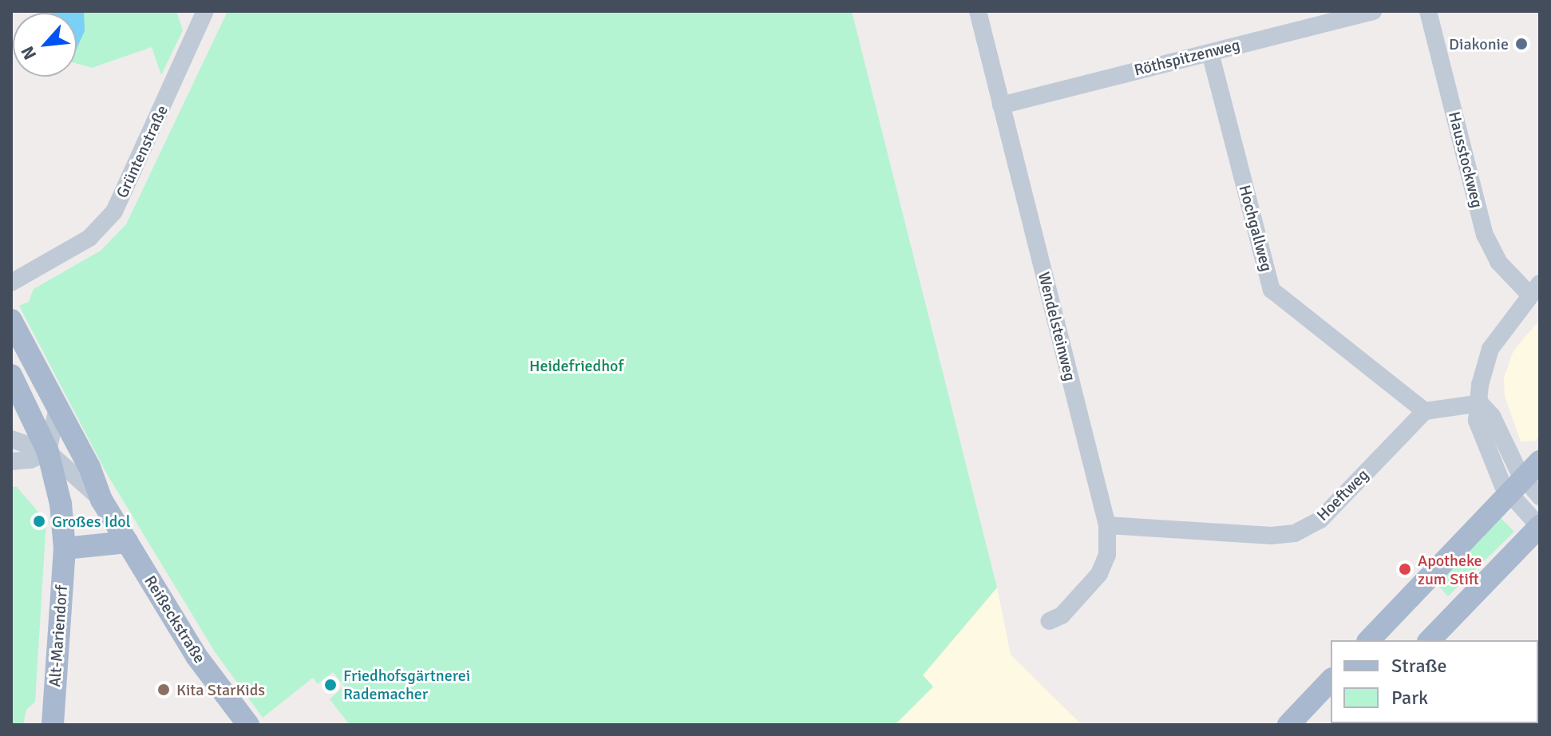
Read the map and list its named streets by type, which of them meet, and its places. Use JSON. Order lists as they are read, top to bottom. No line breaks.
{"streets":{"main road":["Reißeckstraße","Alt-Mariendorf"],"street":["Röthspitzenweg","Grüntenstraße","Hausstockweg","Hochgallweg","Wendelsteinweg","Hoeftweg"]},"crossings":[["Röthspitzenweg","Hochgallweg"],["Röthspitzenweg","Wendelsteinweg"],["Hochgallweg","Hoeftweg"],["Wendelsteinweg","Hoeftweg"]],"parks":["Heidefriedhof"],"places":["Diakonie","Großes Idol","Apotheke zum Stift","Friedhofsgärtnerei Rademacher","Kita StarKids"],"legend":["Straße","Park"],"north":"bottom left"}
